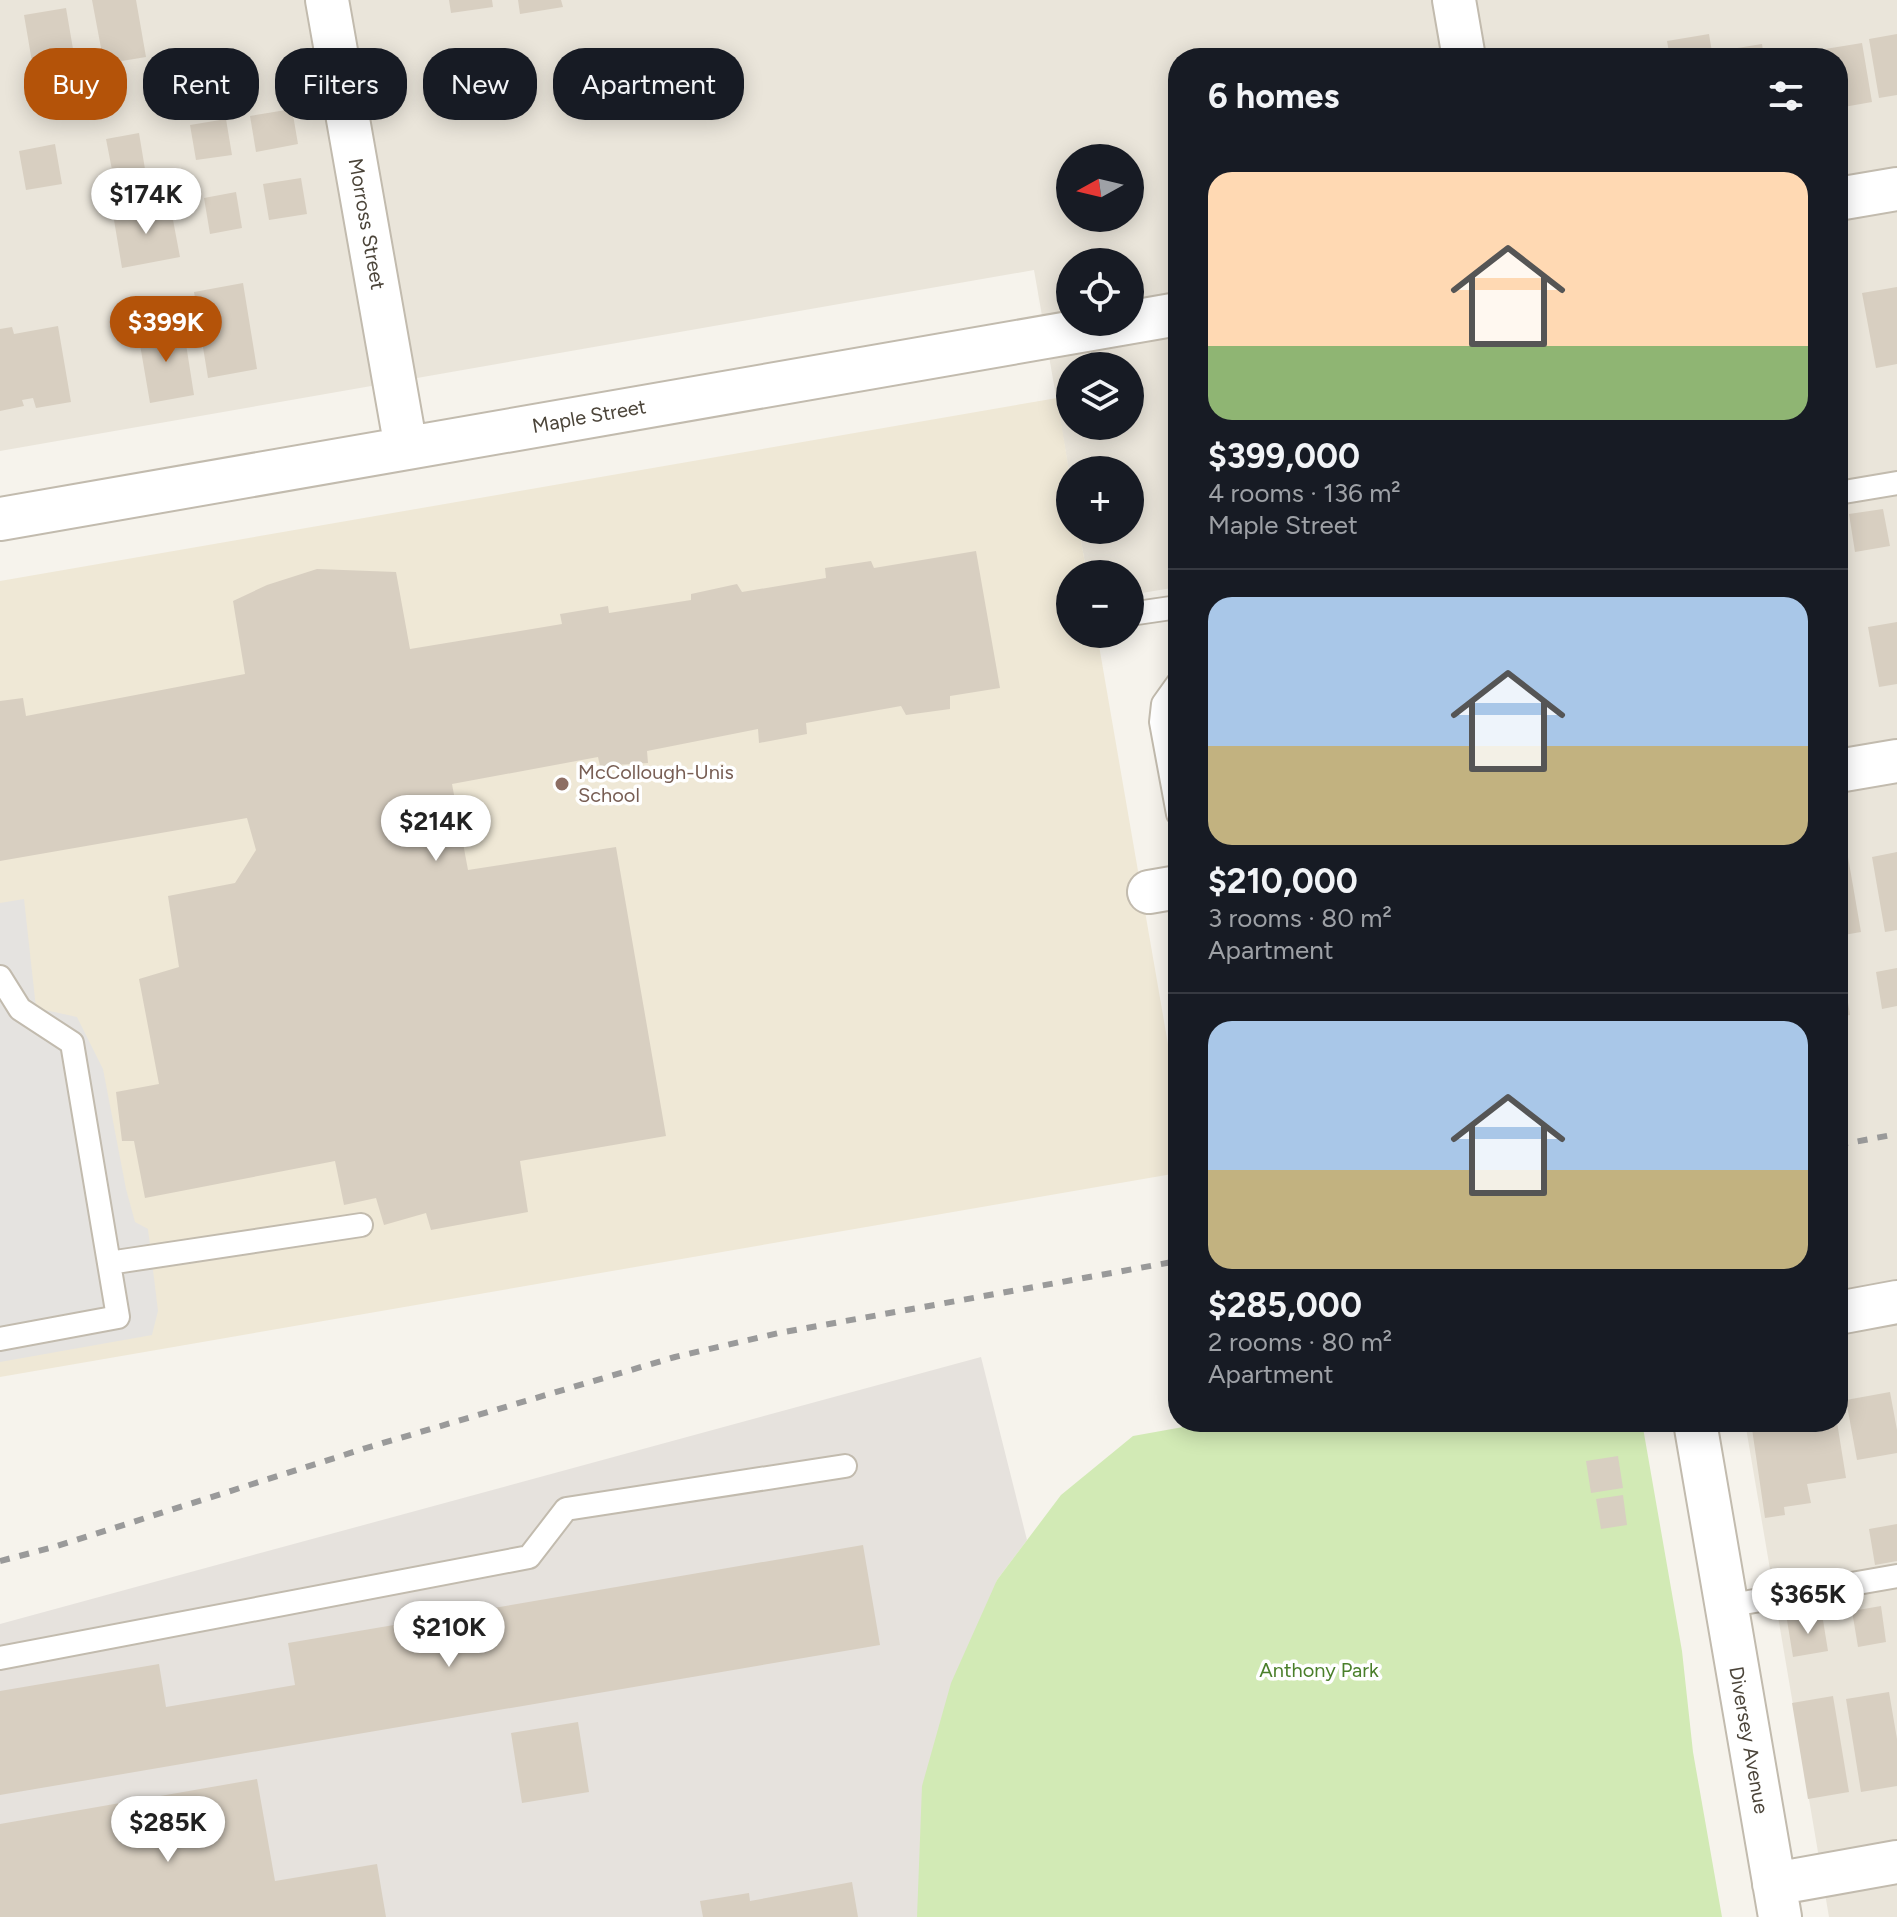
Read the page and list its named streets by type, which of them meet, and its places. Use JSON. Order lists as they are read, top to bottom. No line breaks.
{"streets":{"street":["Morross Street","Maple Street","Diversey Avenue"]},"crossings":[["Morross Street","Maple Street"]],"parks":["Anthony Park"],"places":["McCollough-Unis School"],"north":"left","page":{"chip":["Buy","Rent","Filters","New","Apartment"],"heading":"6 homes","map_buttons":["+","−"],"list":[{"name":"$399,000","note":"4 rooms · 136 m² · Maple Street"},{"name":"$210,000","note":"3 rooms · 80 m² · Apartment"},{"name":"$285,000","note":"2 rooms · 80 m² · Apartment"}],"price":["$174K","$399K","$214K","$365K","$210K","$285K"]}}
